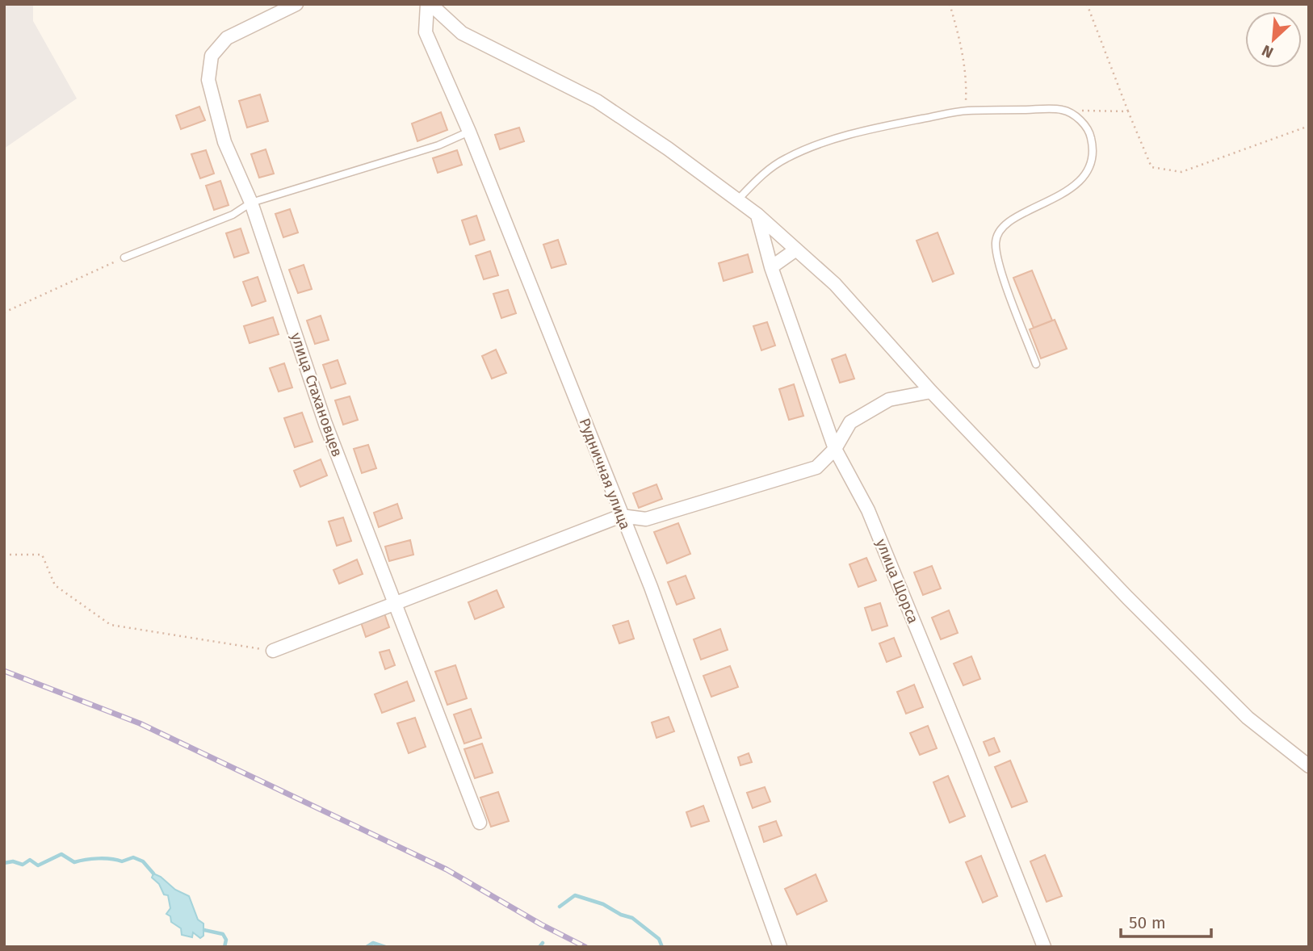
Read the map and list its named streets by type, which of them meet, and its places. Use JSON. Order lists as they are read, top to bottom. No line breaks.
{"streets":{"street":["улица Стахановцев","Рудничная улица","улица Щорса"]},"scale_bar":"50 m","north":"bottom left"}
